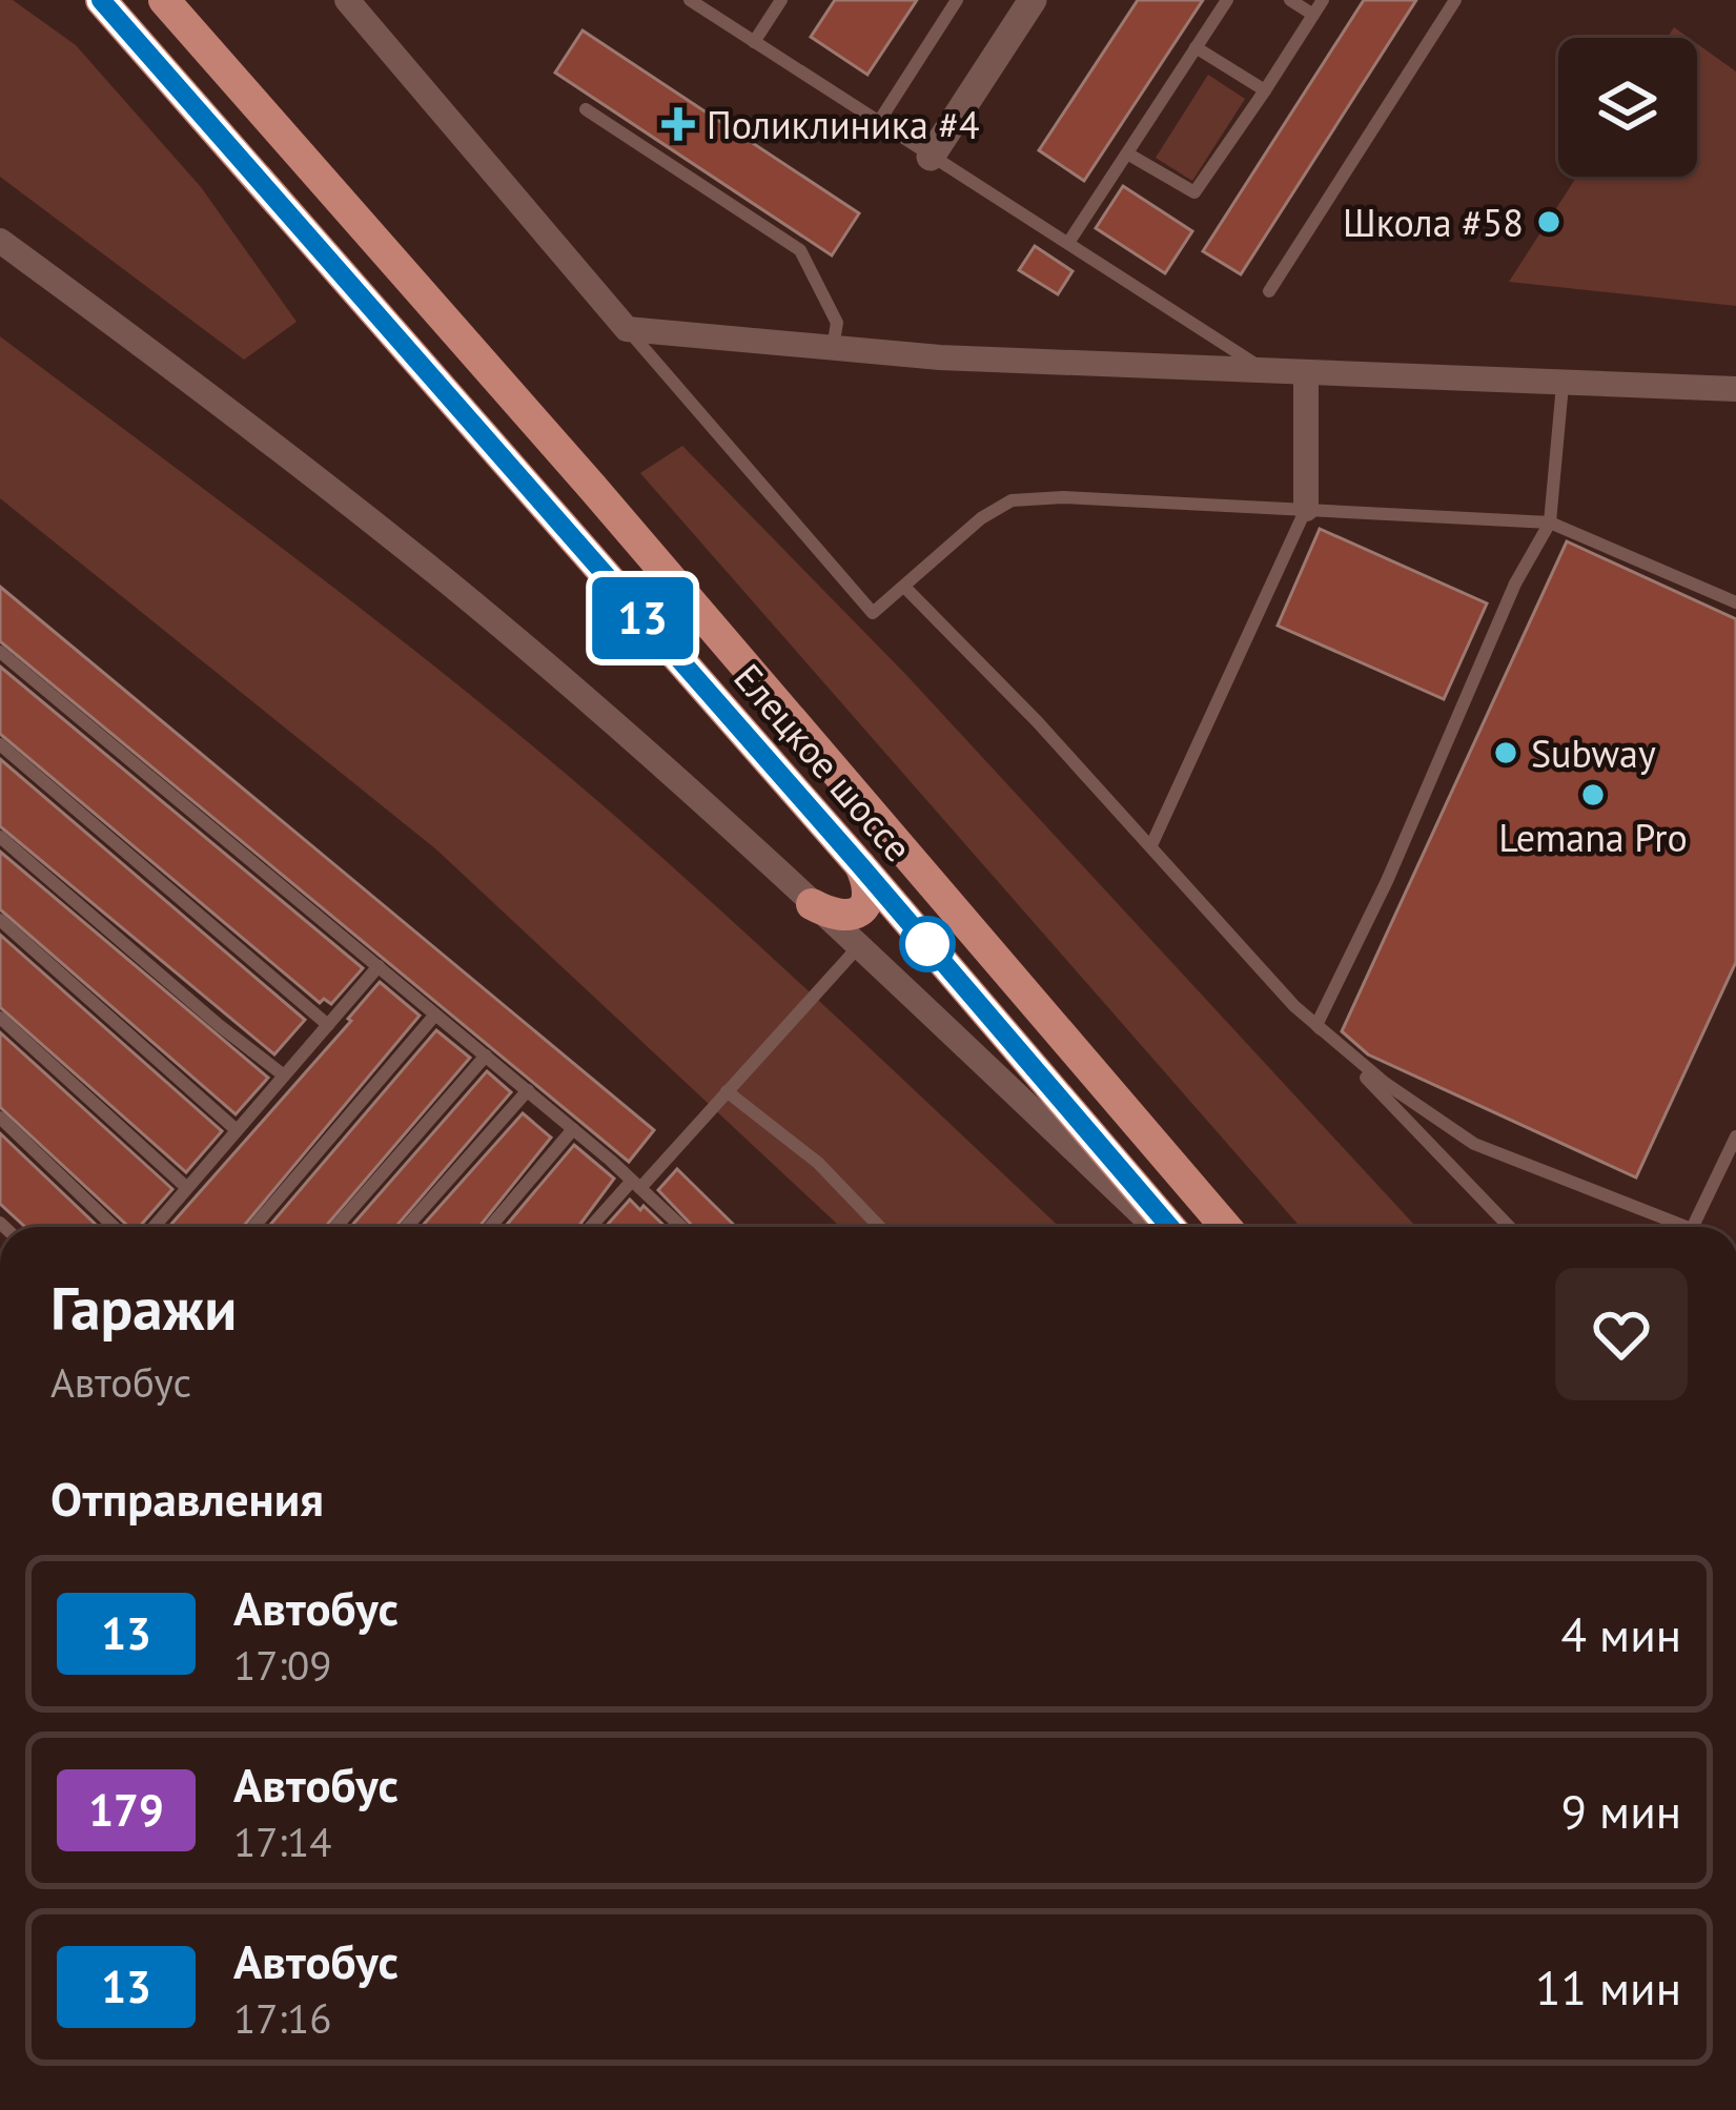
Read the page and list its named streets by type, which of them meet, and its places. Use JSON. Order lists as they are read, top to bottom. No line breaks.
{"streets":{"main road":["Елецкое шоссе"]},"places":{"health":["Поликлиника #4"],"other":["Школа #58","Subway","Lemana Pro"]},"lines":["bus line 13"],"page":{"on_map":"13","heading":[["Гаражи","Автобус"],"Отправления"],"list":[{"mark":"13","name":"Автобус","note":"17:09","value":"4 мин"},{"mark":"179","name":"Автобус","note":"17:14","value":"9 мин"},{"mark":"13","name":"Автобус","note":"17:16","value":"11 мин"}]}}
